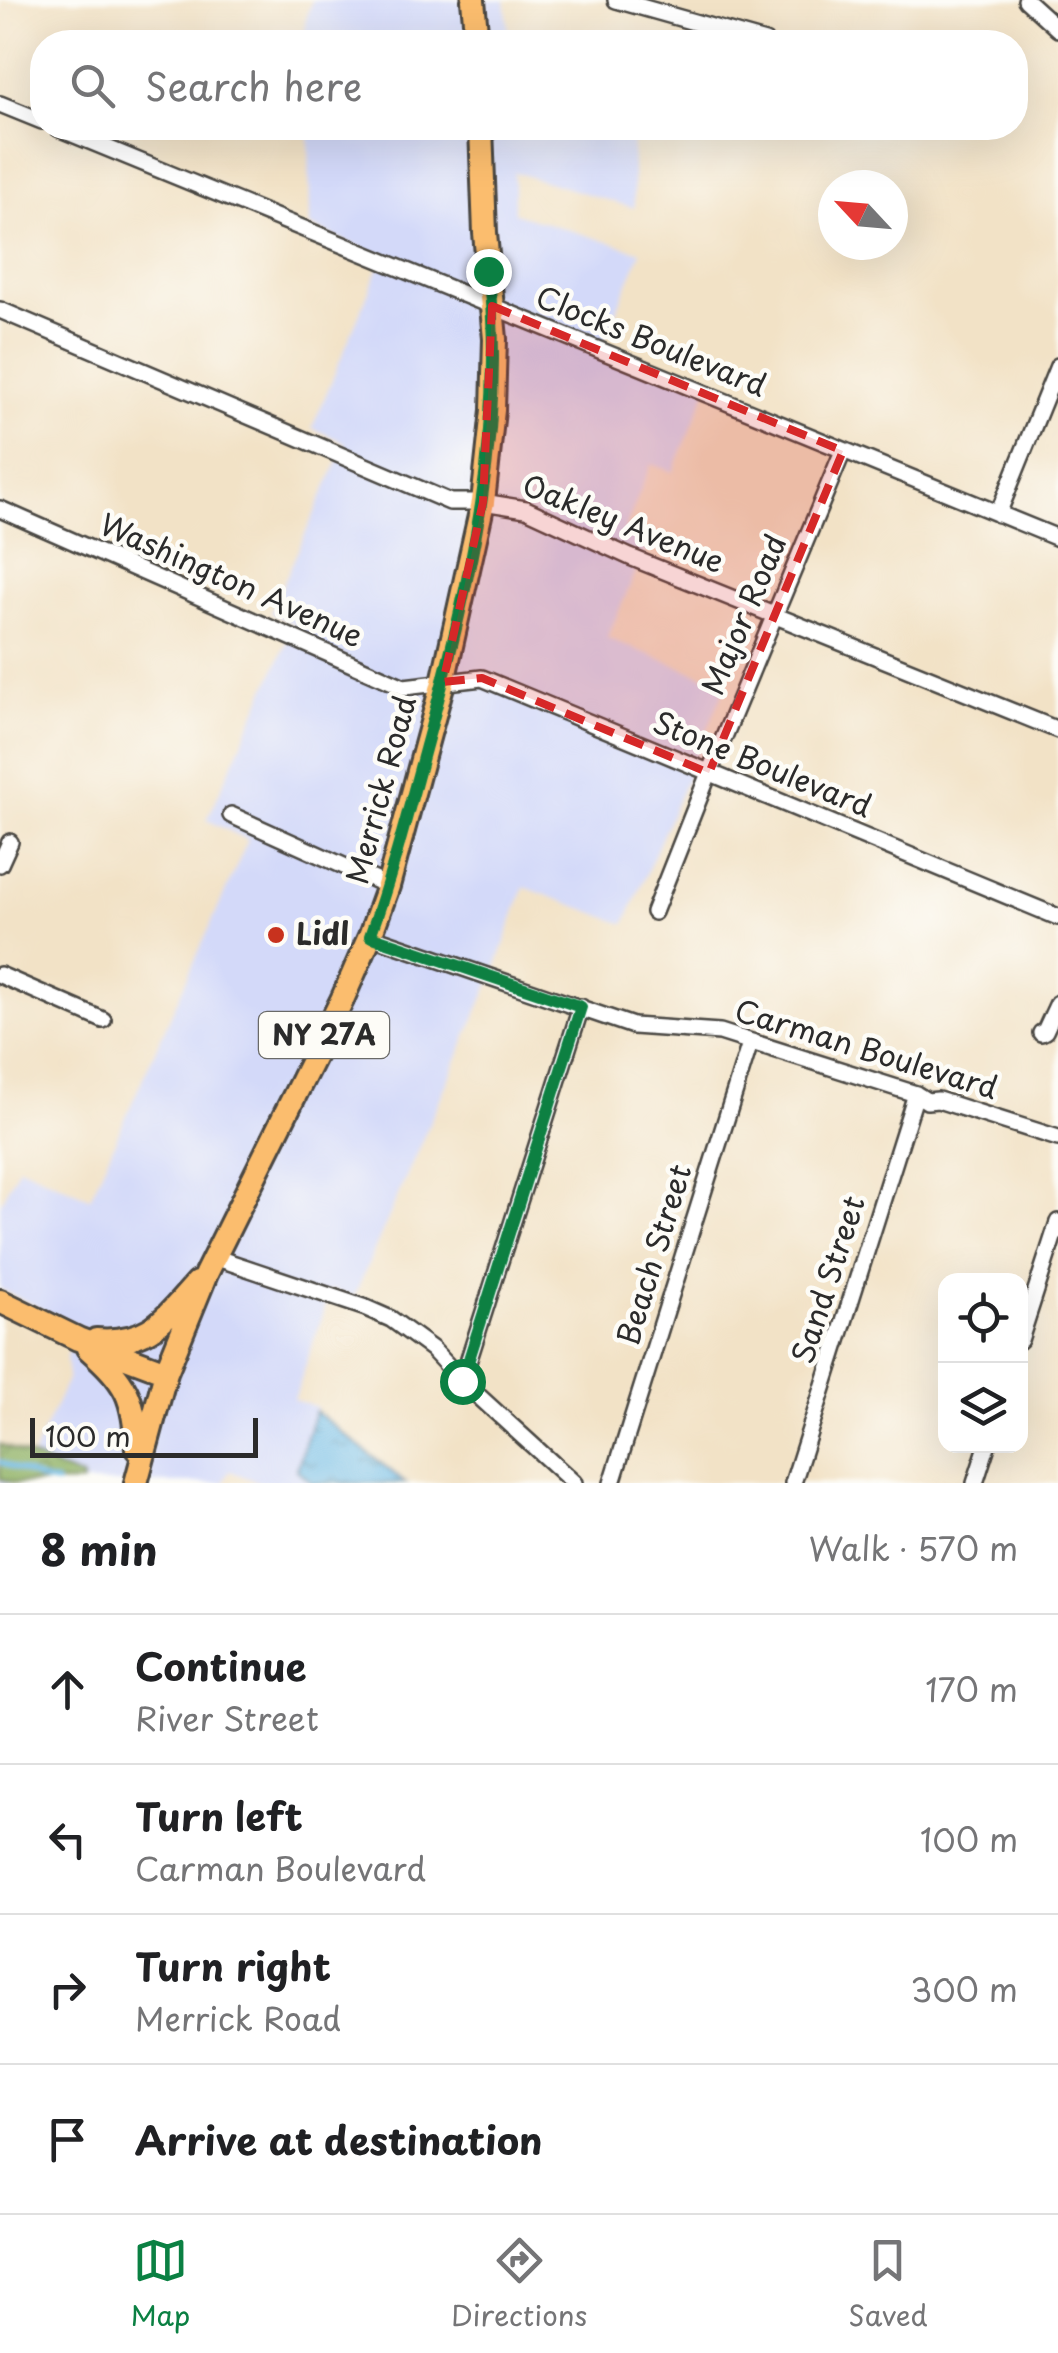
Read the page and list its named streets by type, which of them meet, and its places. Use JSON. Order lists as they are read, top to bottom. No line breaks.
{"streets":{"main road":["Merrick Road","NY 27A"],"street":["Clocks Boulevard","Oakley Avenue","Washington Avenue","Major Road","Stone Boulevard","Carman Boulevard","Beach Street","Sand Street"]},"crossings":[["Clocks Boulevard","Major Road"],["Clocks Boulevard","Merrick Road"],["Oakley Avenue","Major Road"],["Oakley Avenue","Merrick Road"],["Washington Avenue","Stone Boulevard"],["Washington Avenue","Merrick Road"],["Major Road","Stone Boulevard"],["Stone Boulevard","Merrick Road"],["Merrick Road","Carman Boulevard"],["Carman Boulevard","Beach Street"],["Carman Boulevard","Sand Street"]],"places":["Lidl"],"scale_bar":"100 m","north":"top left","page":{"search":"Search here","scale":"100 m","heading":["8 min","Walk · 570 m"],"list":[["Continue","River Street","170 m"],["Turn left","Carman Boulevard","100 m"],["Turn right","Merrick Road","300 m"],"Arrive at destination"],"nav":["Map","Directions","Saved"]}}
